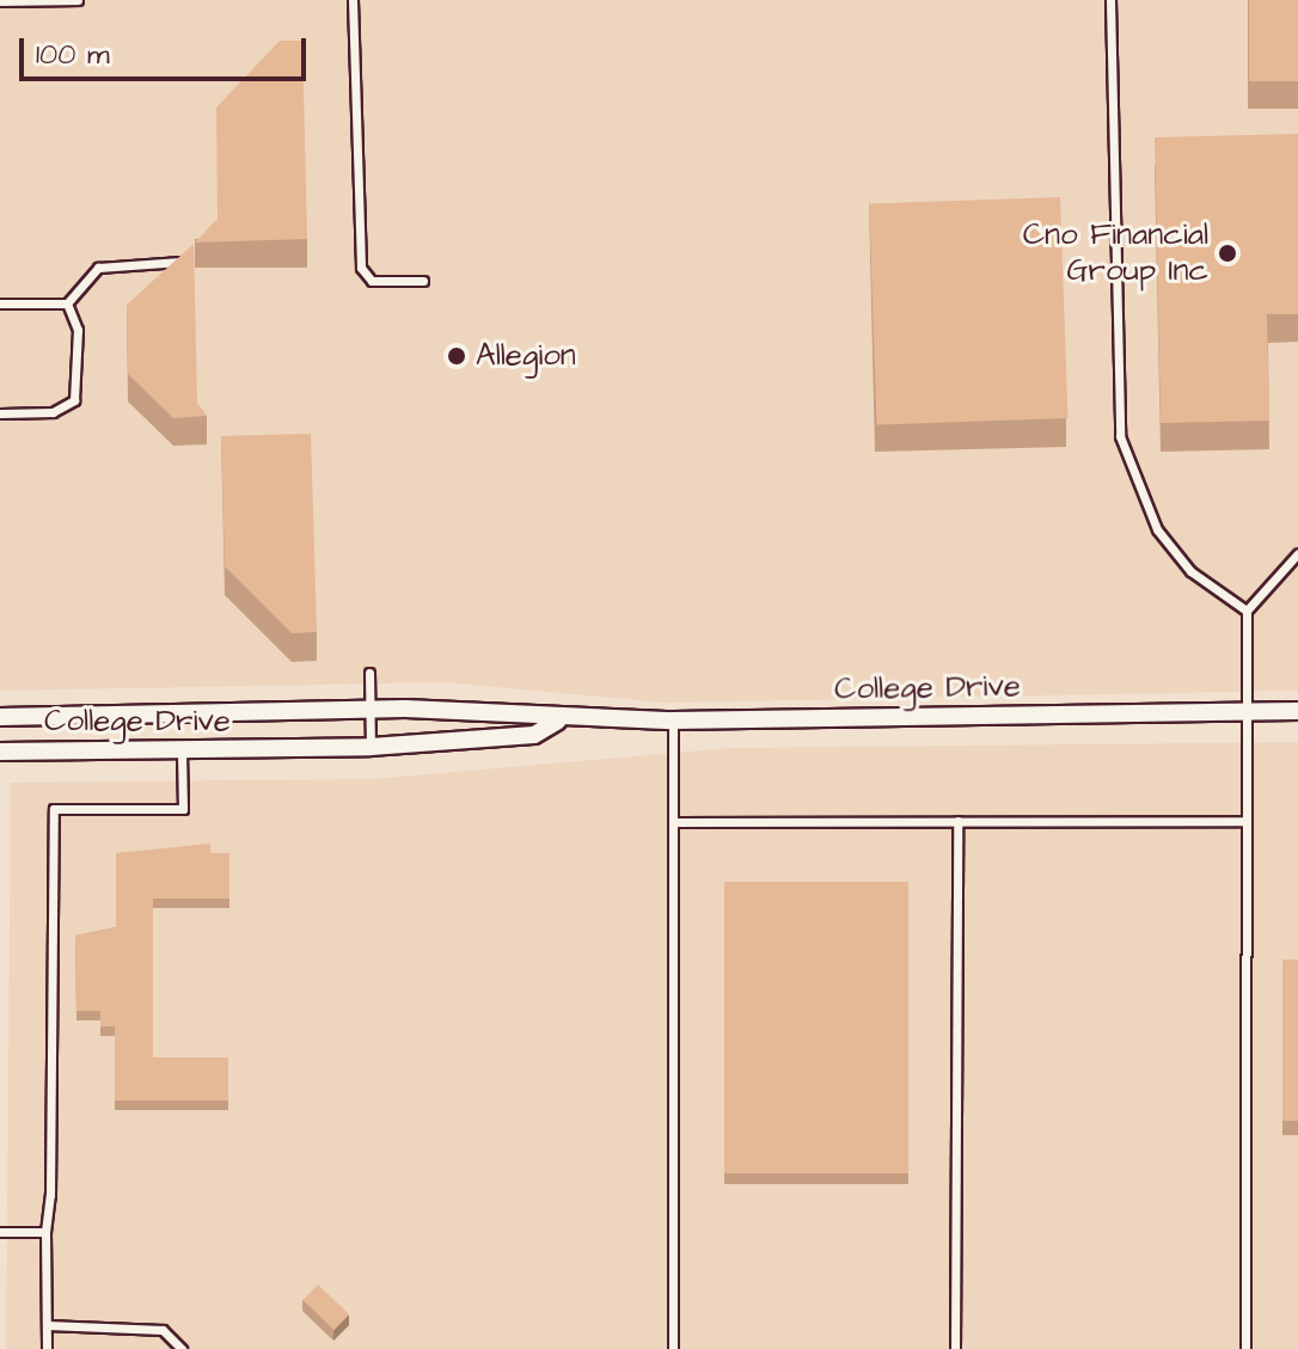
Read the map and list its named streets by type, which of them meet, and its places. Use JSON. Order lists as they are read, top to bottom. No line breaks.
{"streets":{"street":["College Drive"]},"places":["Cno Financial Group Inc","Allegion"],"scale_bar":"100 m"}
